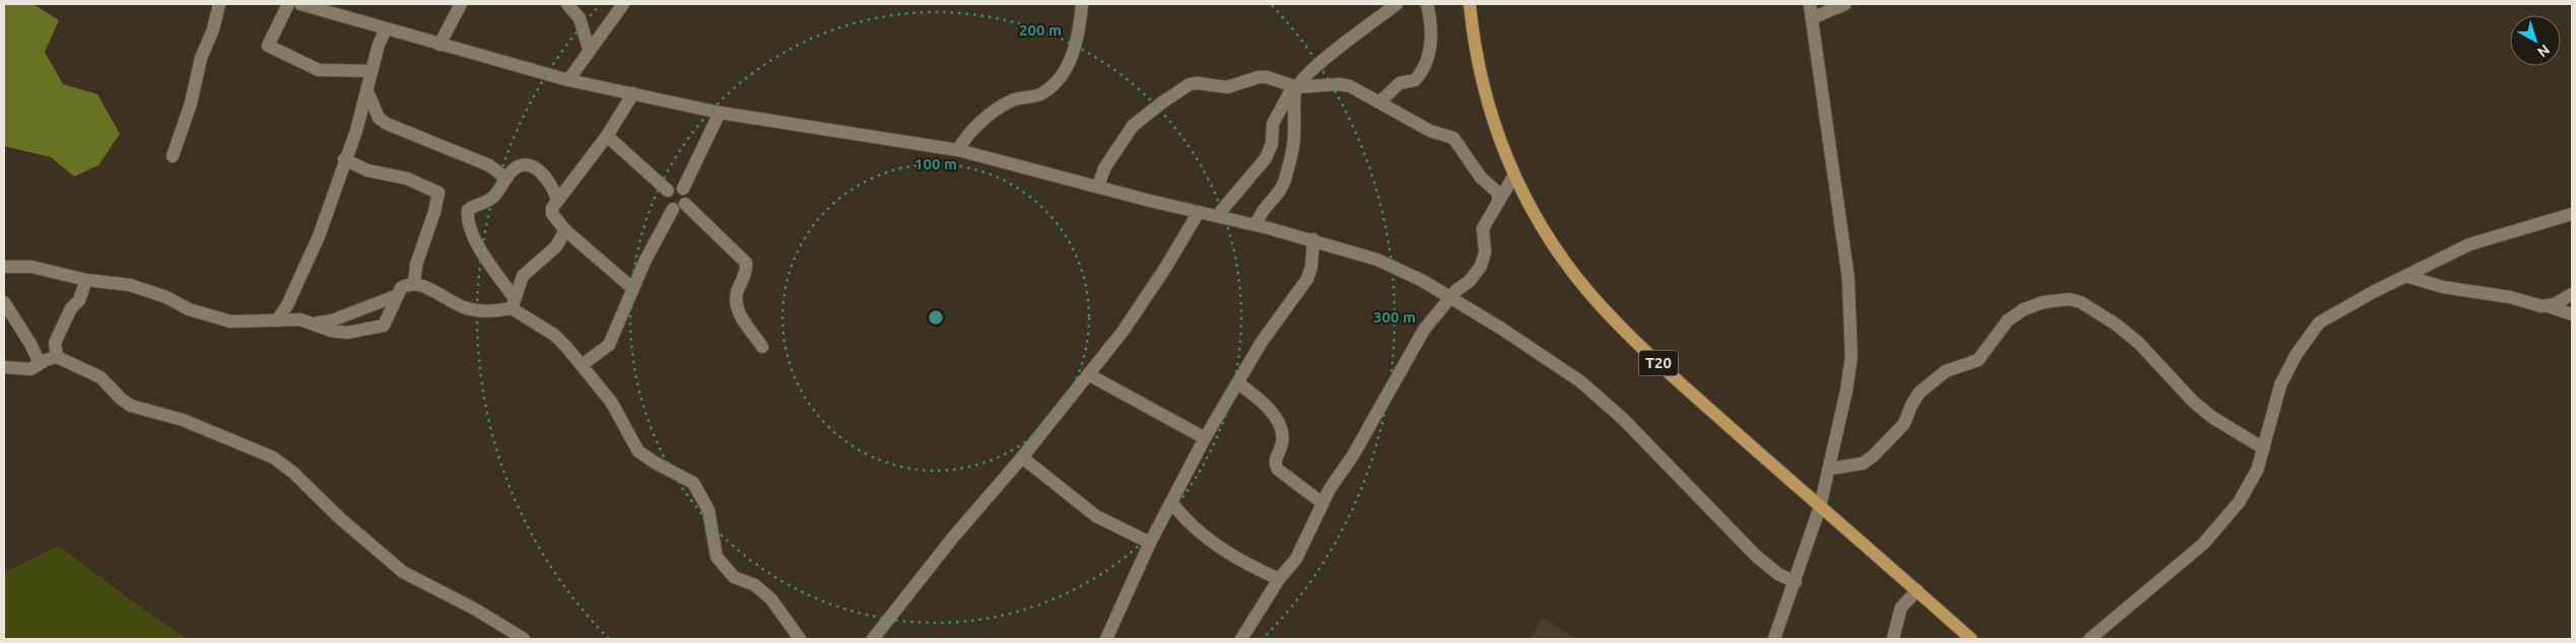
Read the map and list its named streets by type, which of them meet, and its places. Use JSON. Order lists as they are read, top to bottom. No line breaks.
{"streets":{"main road":["T20"]},"north":"bottom right","rings":["200 m","100 m","300 m"]}
